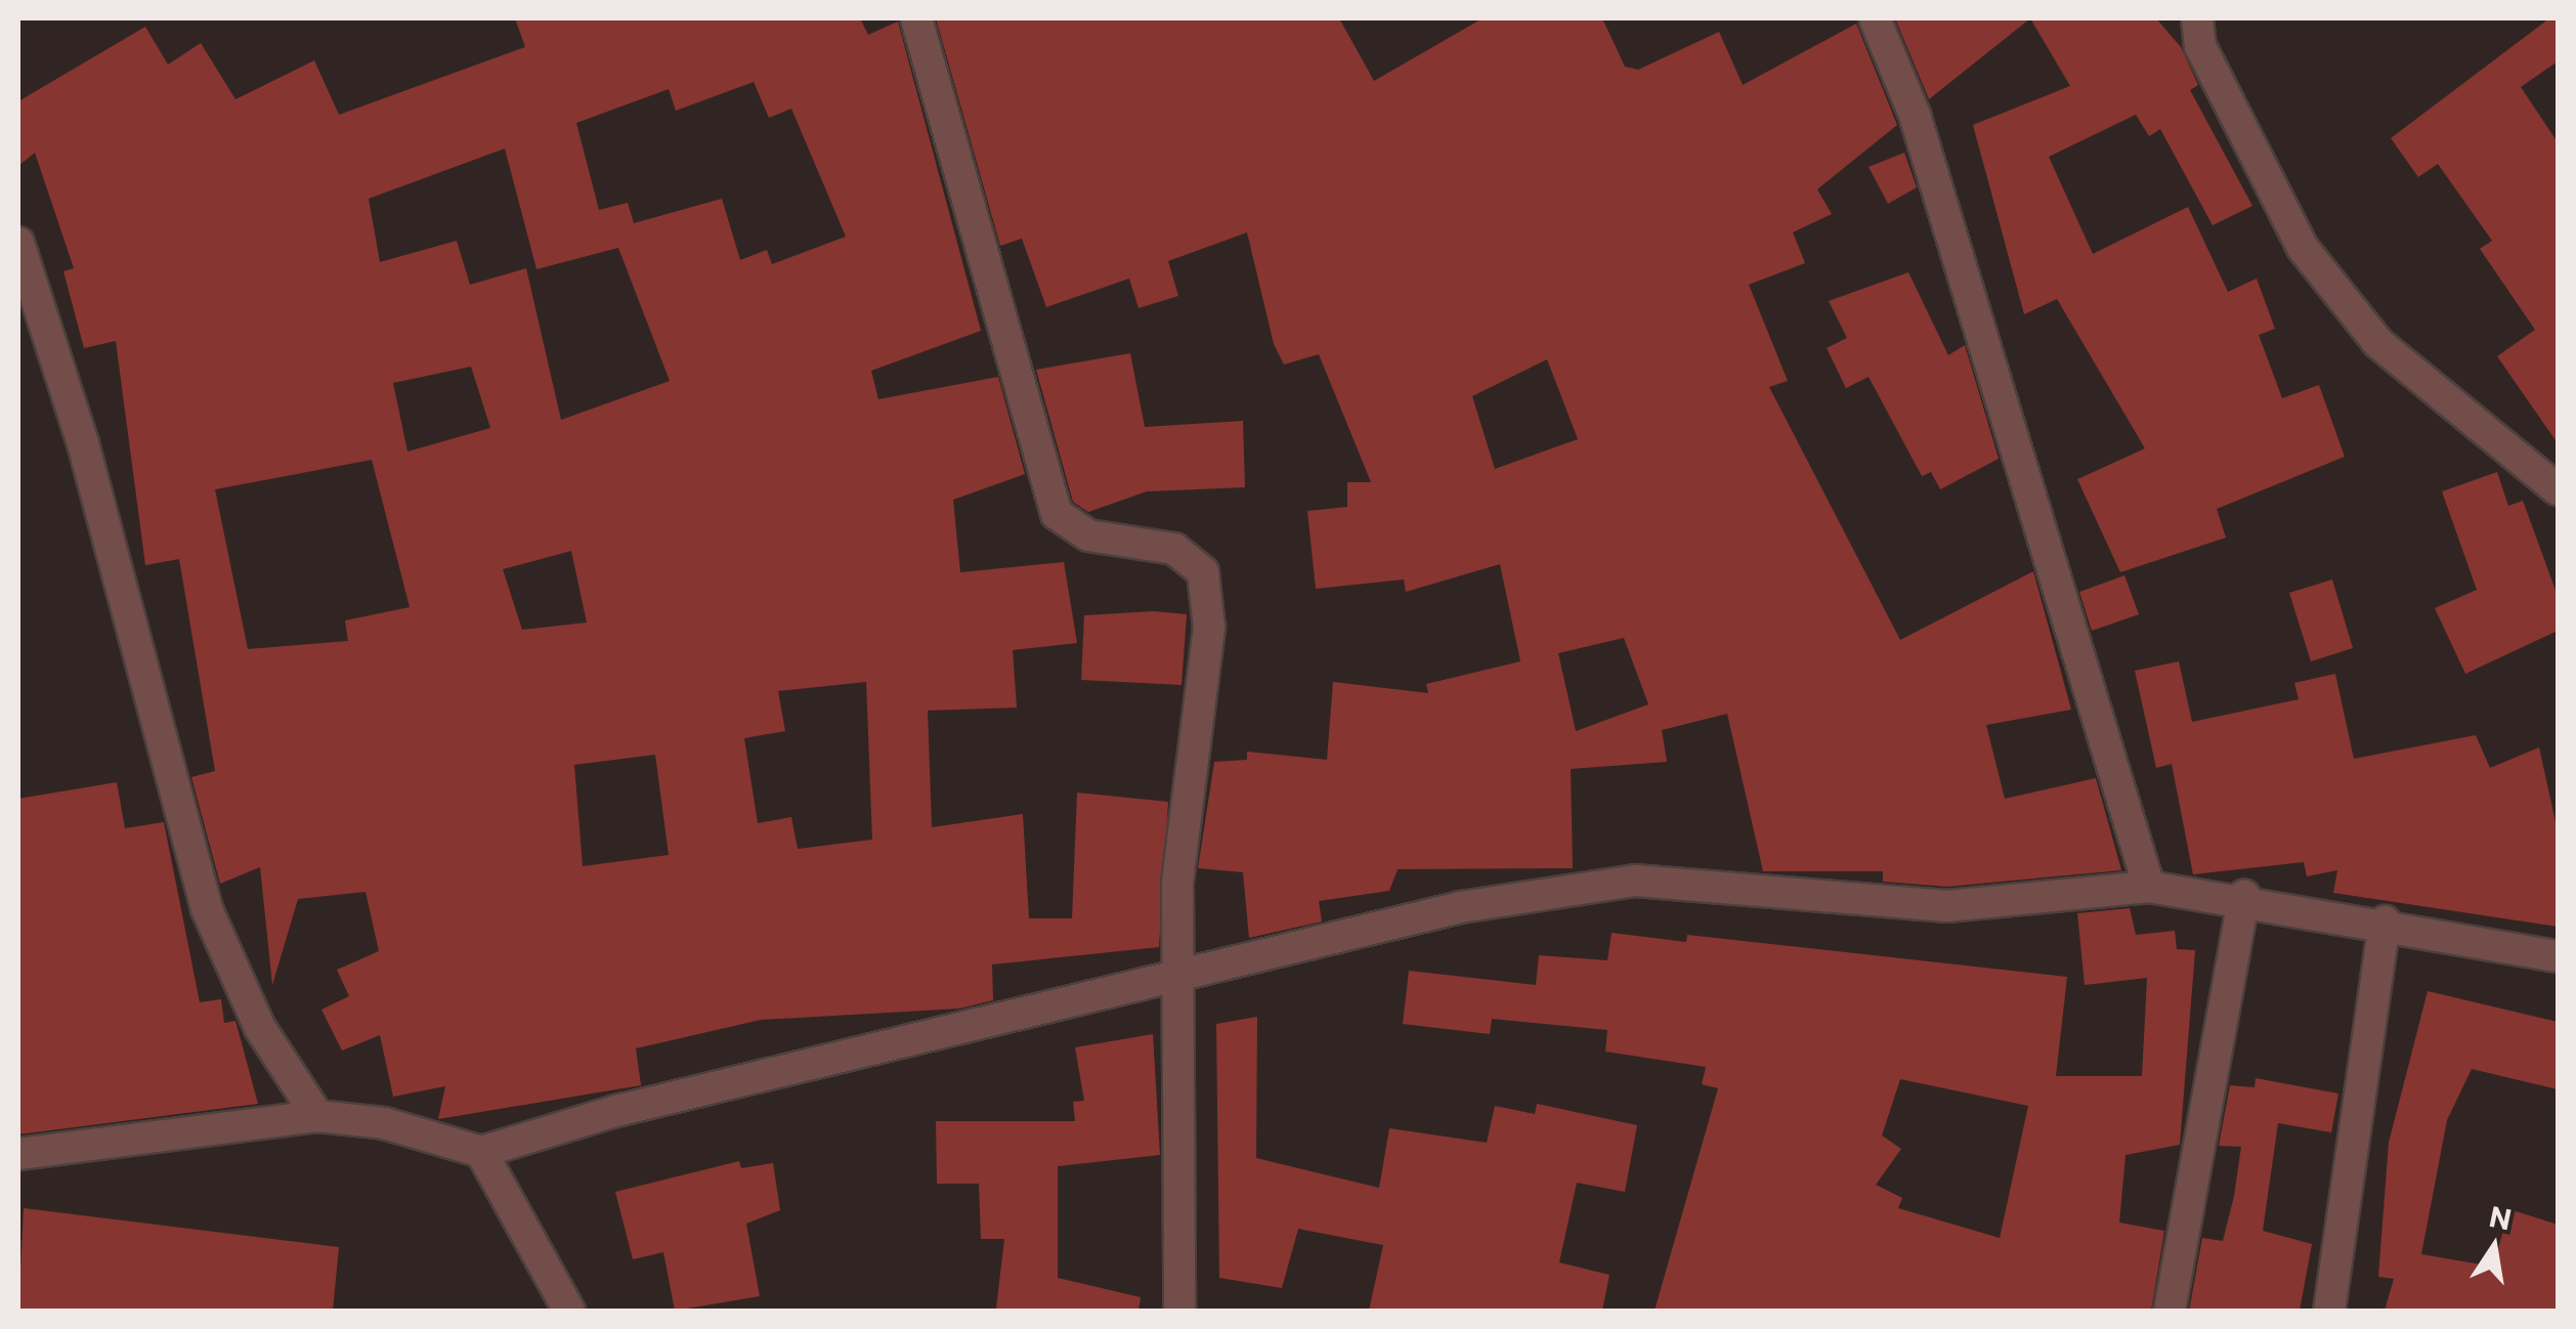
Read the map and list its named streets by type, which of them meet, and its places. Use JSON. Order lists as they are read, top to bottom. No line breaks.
{"north":"top"}
